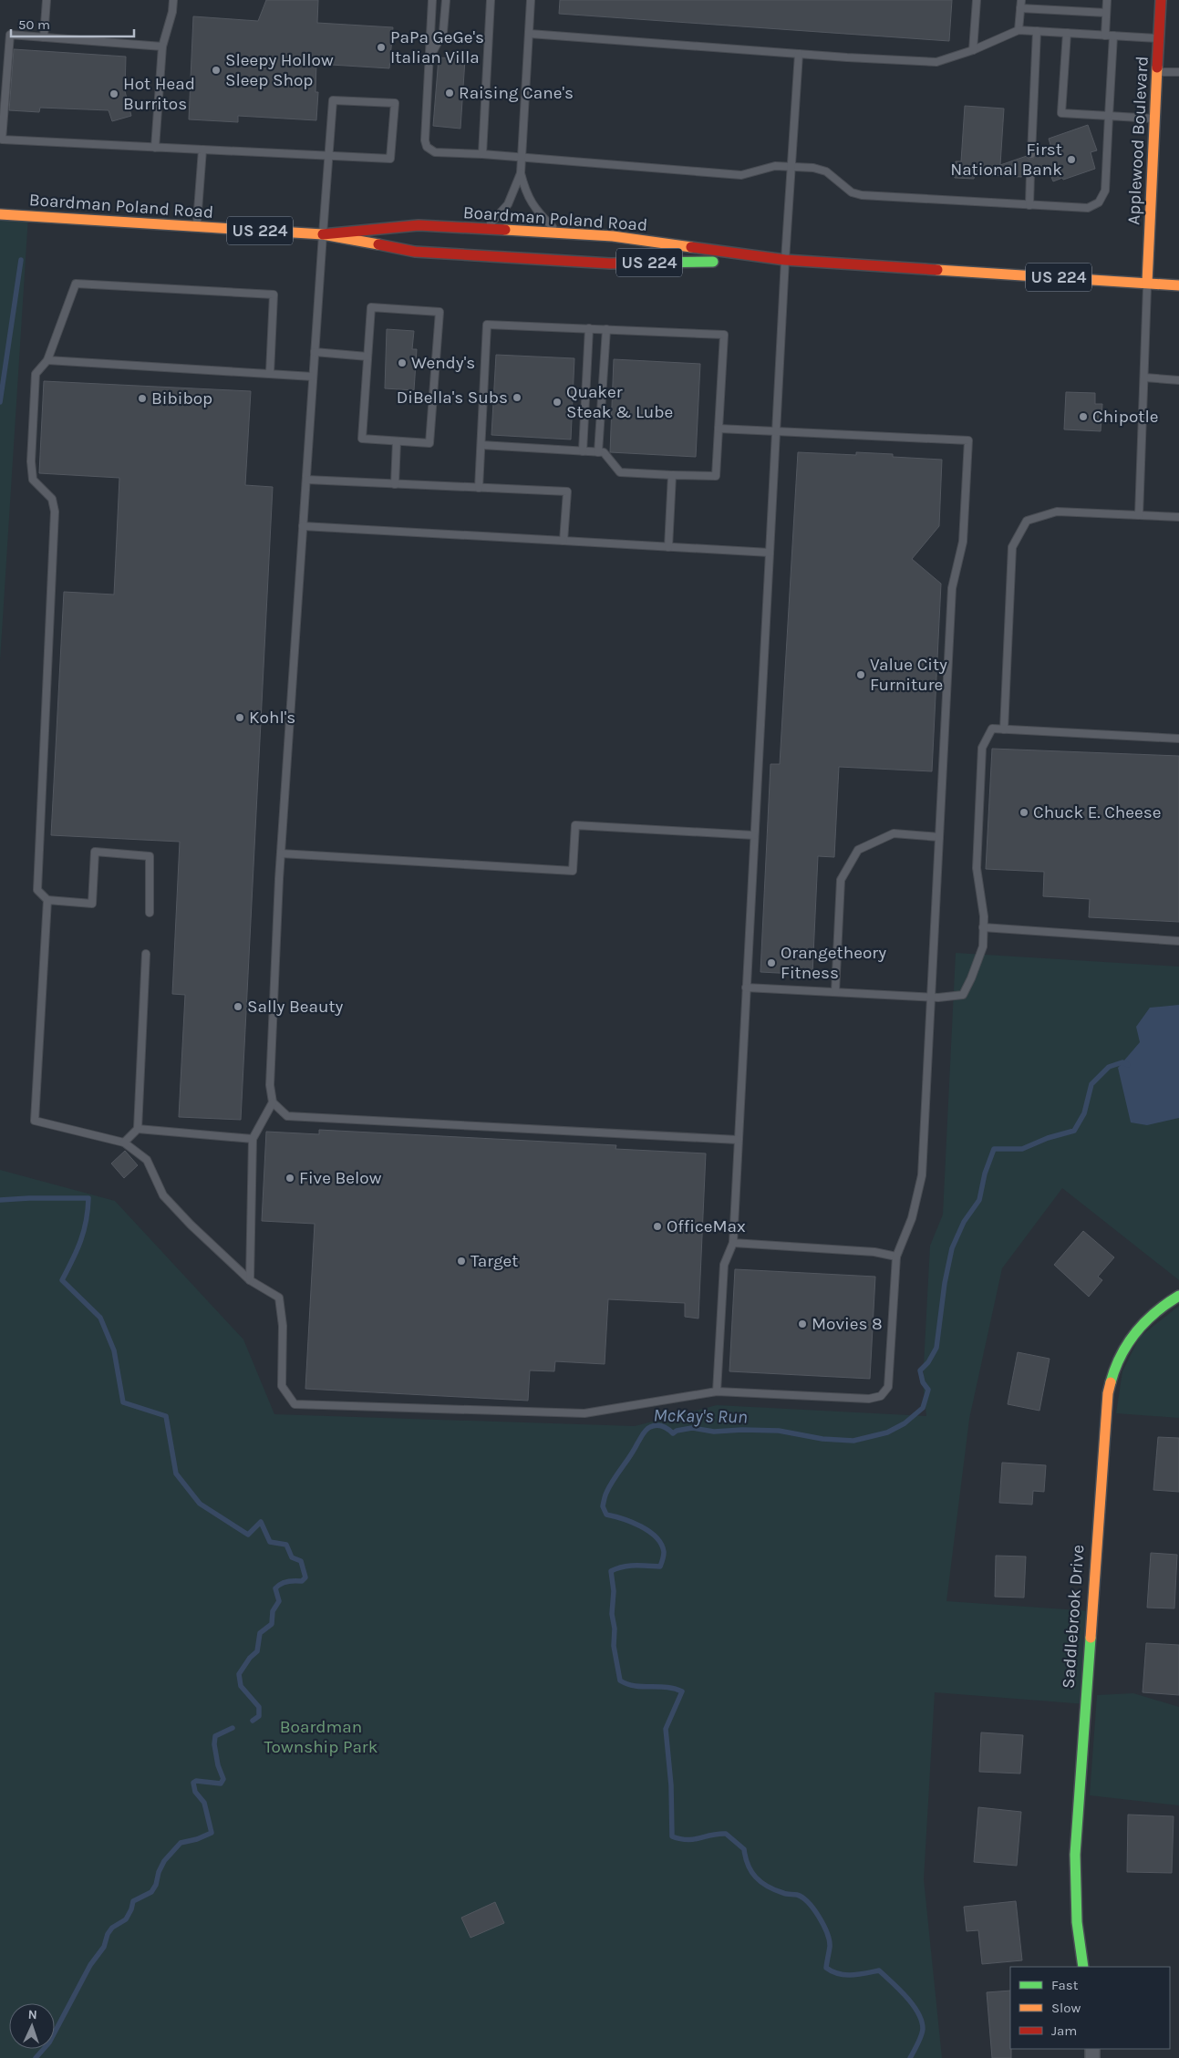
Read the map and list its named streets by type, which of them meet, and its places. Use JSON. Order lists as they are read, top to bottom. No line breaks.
{"streets":{"main road":["Applewood Boulevard","Boardman Poland Road","US 224","Saddlebrook Drive"]},"crossings":[["Applewood Boulevard","Boardman Poland Road"]],"water":["McKay's Run"],"parks":["Boardman Township Park"],"places":["PaPa GeGe's Italian Villa","Sleepy Hollow Sleep Shop","Raising Cane's","Hot Head Burritos","First National Bank","Wendy's","DiBella's Subs","Bibibop","Quaker Steak & Lube","Chipotle","Value City Furniture","Kohl's","Chuck E. Cheese","Orangetheory Fitness","Sally Beauty","Five Below","OfficeMax","Target","Movies 8"],"legend":["Fast","Slow","Jam"],"scale_bar":"50 m","north":"top"}
